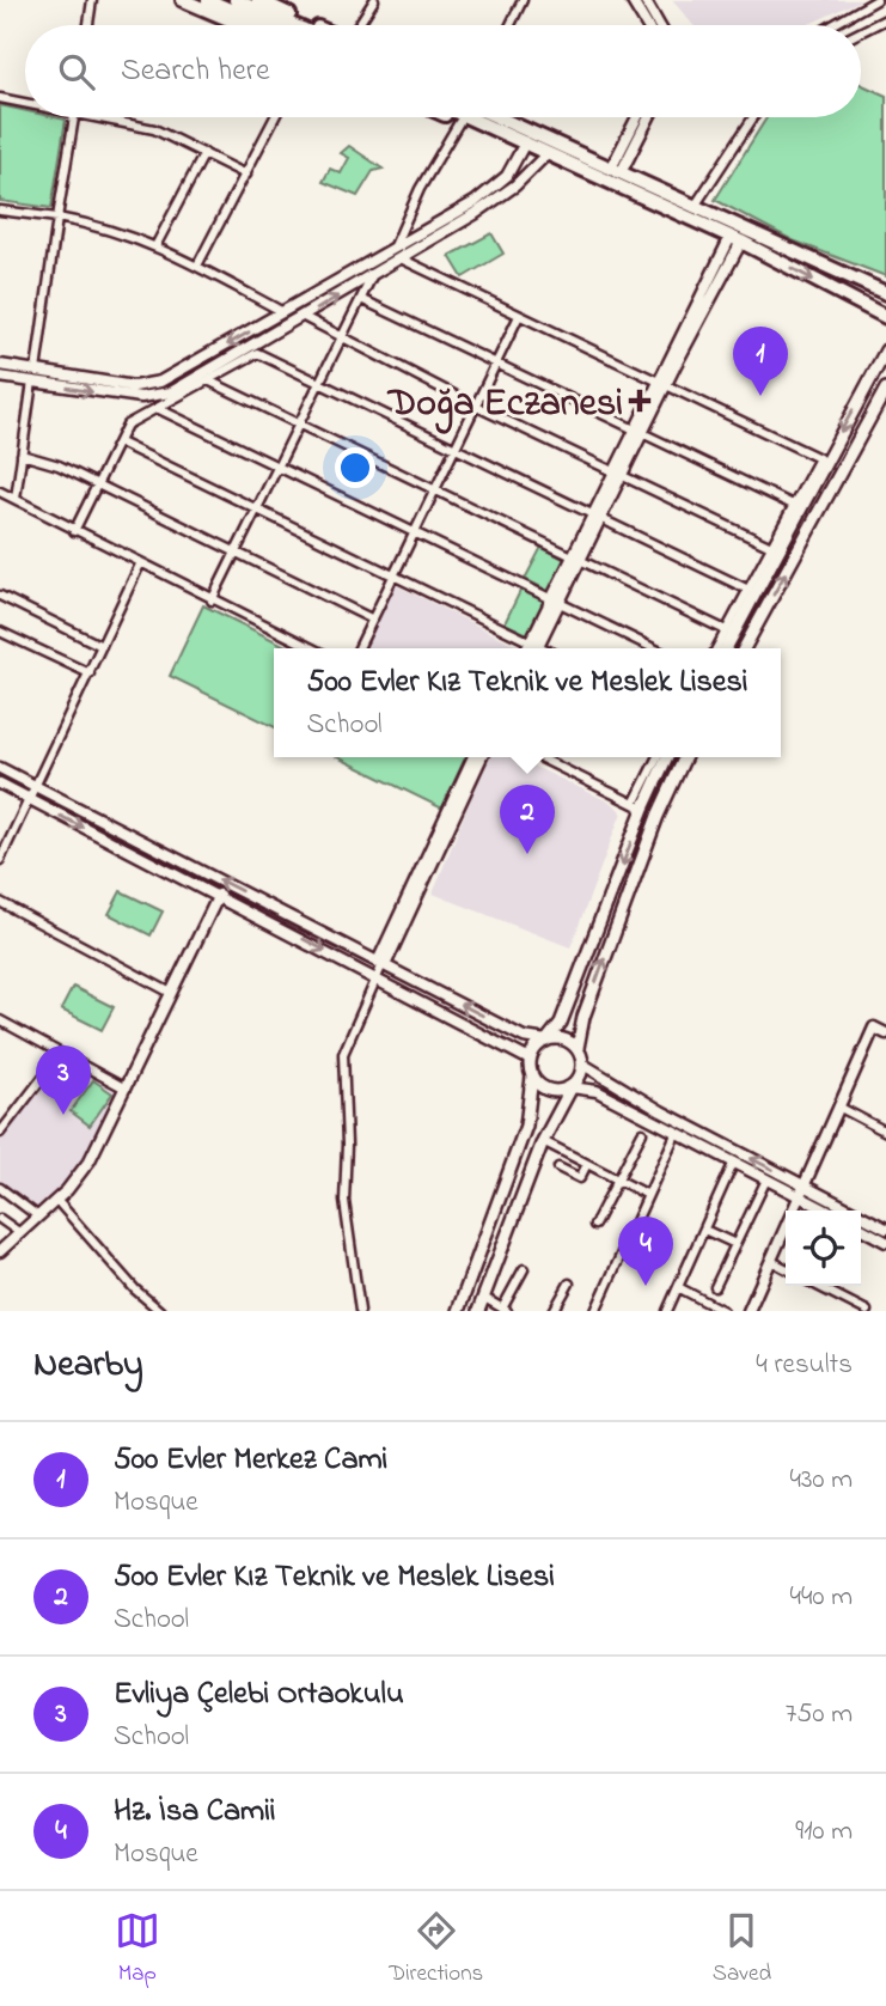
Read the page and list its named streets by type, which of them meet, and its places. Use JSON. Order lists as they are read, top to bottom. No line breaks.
{"places":{"health":["Doğa Eczanesi"]},"page":{"search":"Search here","pins":["1","2","3","4"],"popup":["500 Evler Kız Teknik ve Meslek Lisesi","School"],"heading":["Nearby","4 results"],"list":[{"mark":"1","name":"500 Evler Merkez Cami","note":"Mosque","value":"430 m"},{"mark":"2","name":"500 Evler Kız Teknik ve Meslek Lisesi","note":"School","value":"440 m"},{"mark":"3","name":"Evliya Çelebi Ortaokulu","note":"School","value":"750 m"},{"mark":"4","name":"Hz. İsa Camii","note":"Mosque","value":"910 m"}],"nav":["Map","Directions","Saved"]}}
